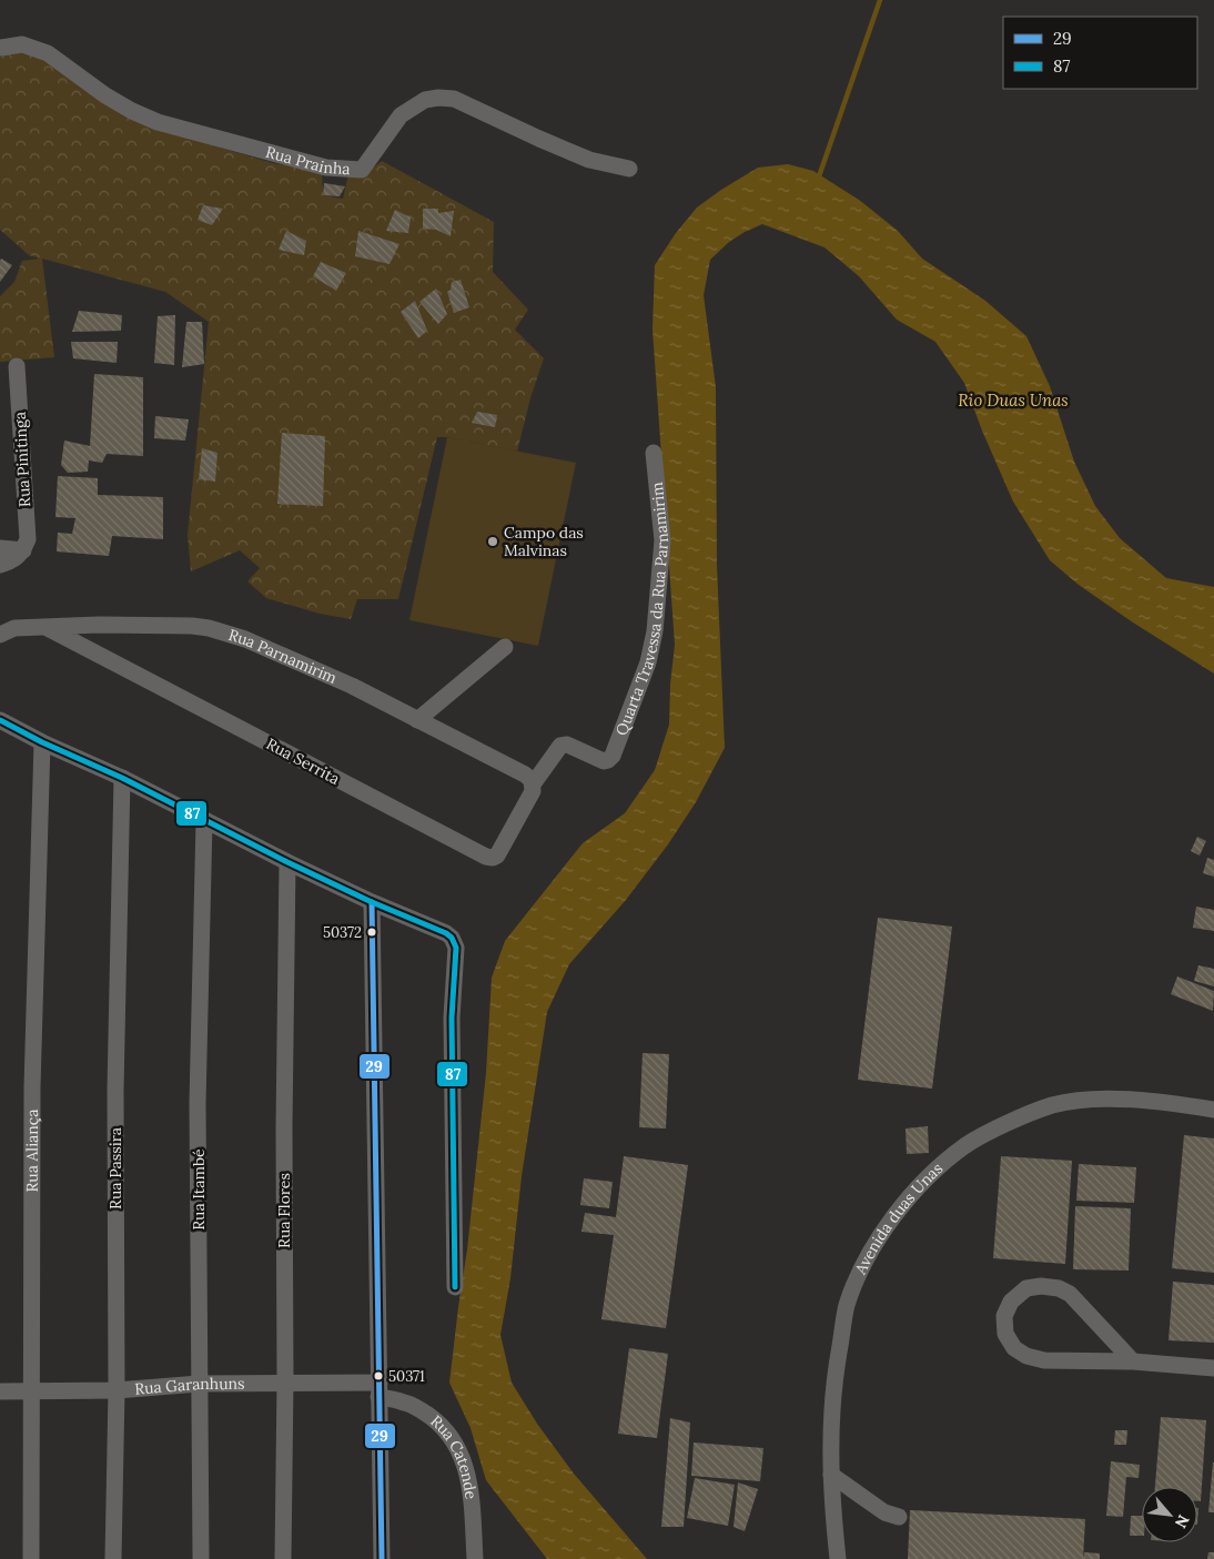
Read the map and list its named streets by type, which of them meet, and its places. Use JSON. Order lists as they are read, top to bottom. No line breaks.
{"streets":{"street":["Rua Prainha","Rua Pinitinga","Quarta Travessa da Rua Parnamirim","Rua Parnamirim","Rua Serrita","Rua Aliança","Rua Passira","Rua Itambé","Rua Flores","Avenida duas Unas","Rua Garanhuns","Rua Catende"]},"crossings":[["Quarta Travessa da Rua Parnamirim","Rua Parnamirim"],["Quarta Travessa da Rua Parnamirim","Rua Serrita"],["Rua Parnamirim","Rua Serrita"],["Rua Aliança","Rua Garanhuns"],["Rua Passira","Rua Garanhuns"],["Rua Itambé","Rua Garanhuns"],["Rua Flores","Rua Garanhuns"],["Rua Garanhuns","Rua Catende"]],"water":["Rio Duas Unas"],"places":["Campo das Malvinas","50372","50371"],"lines":["transit line 87","transit line 29"],"legend":["29","87"],"north":"bottom right"}
